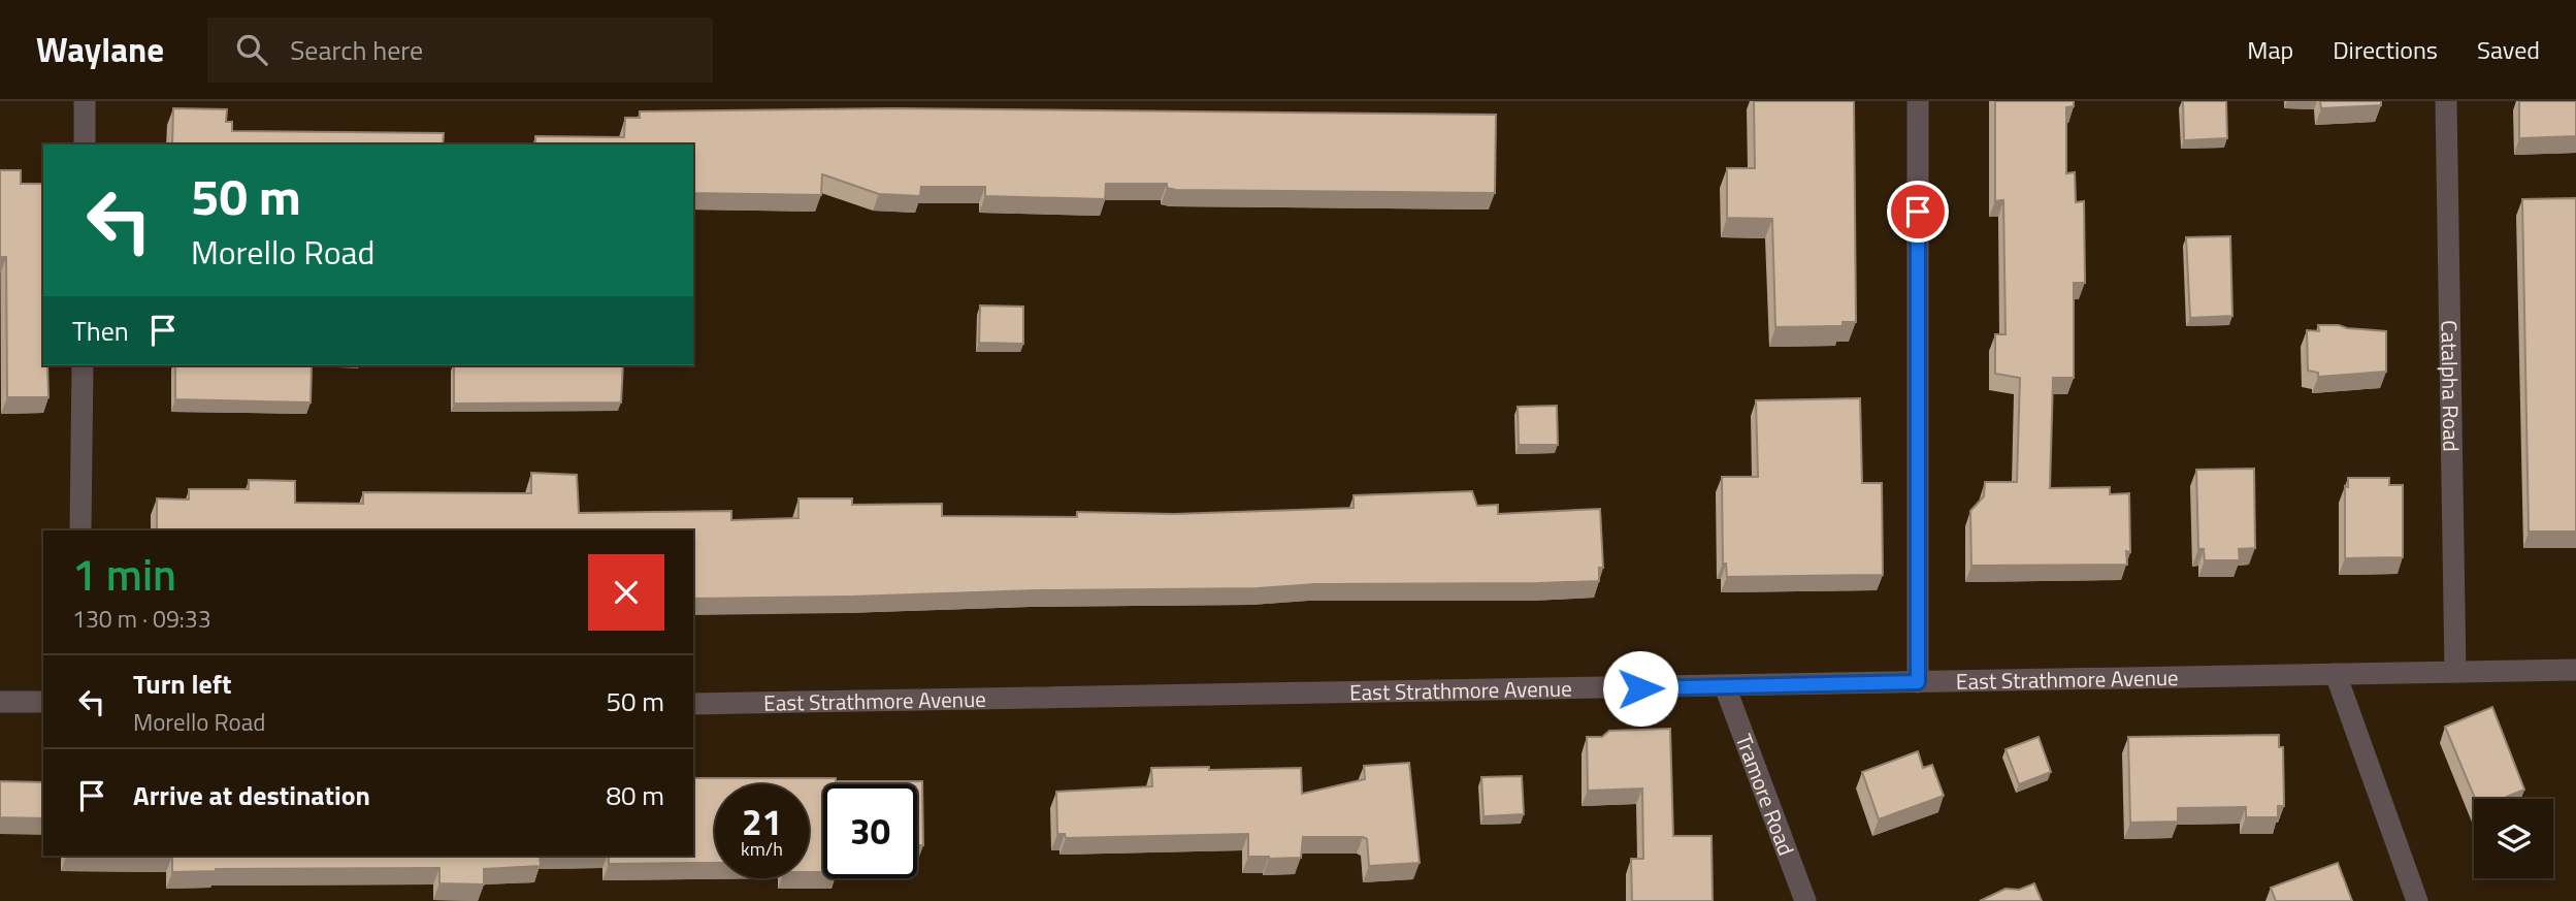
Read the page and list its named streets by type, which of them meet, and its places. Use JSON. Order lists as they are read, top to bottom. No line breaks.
{"streets":{"street":["Catalpha Road","East Strathmore Avenue","Tramore Road"]},"crossings":[["Catalpha Road","East Strathmore Avenue"],["East Strathmore Avenue","Tramore Road"]],"page":{"header":"Waylane","search":"Search here","nav":["Map","Directions","Saved"],"turn":["50 m","Morello Road"],"then":"Then","heading":["1 min","130 m · 09:33"],"list":[{"name":"Turn left","note":"Morello Road","value":"50 m"},{"name":"Arrive at destination","value":"80 m"}],"speed":"21 km/h","limit":"30"}}
